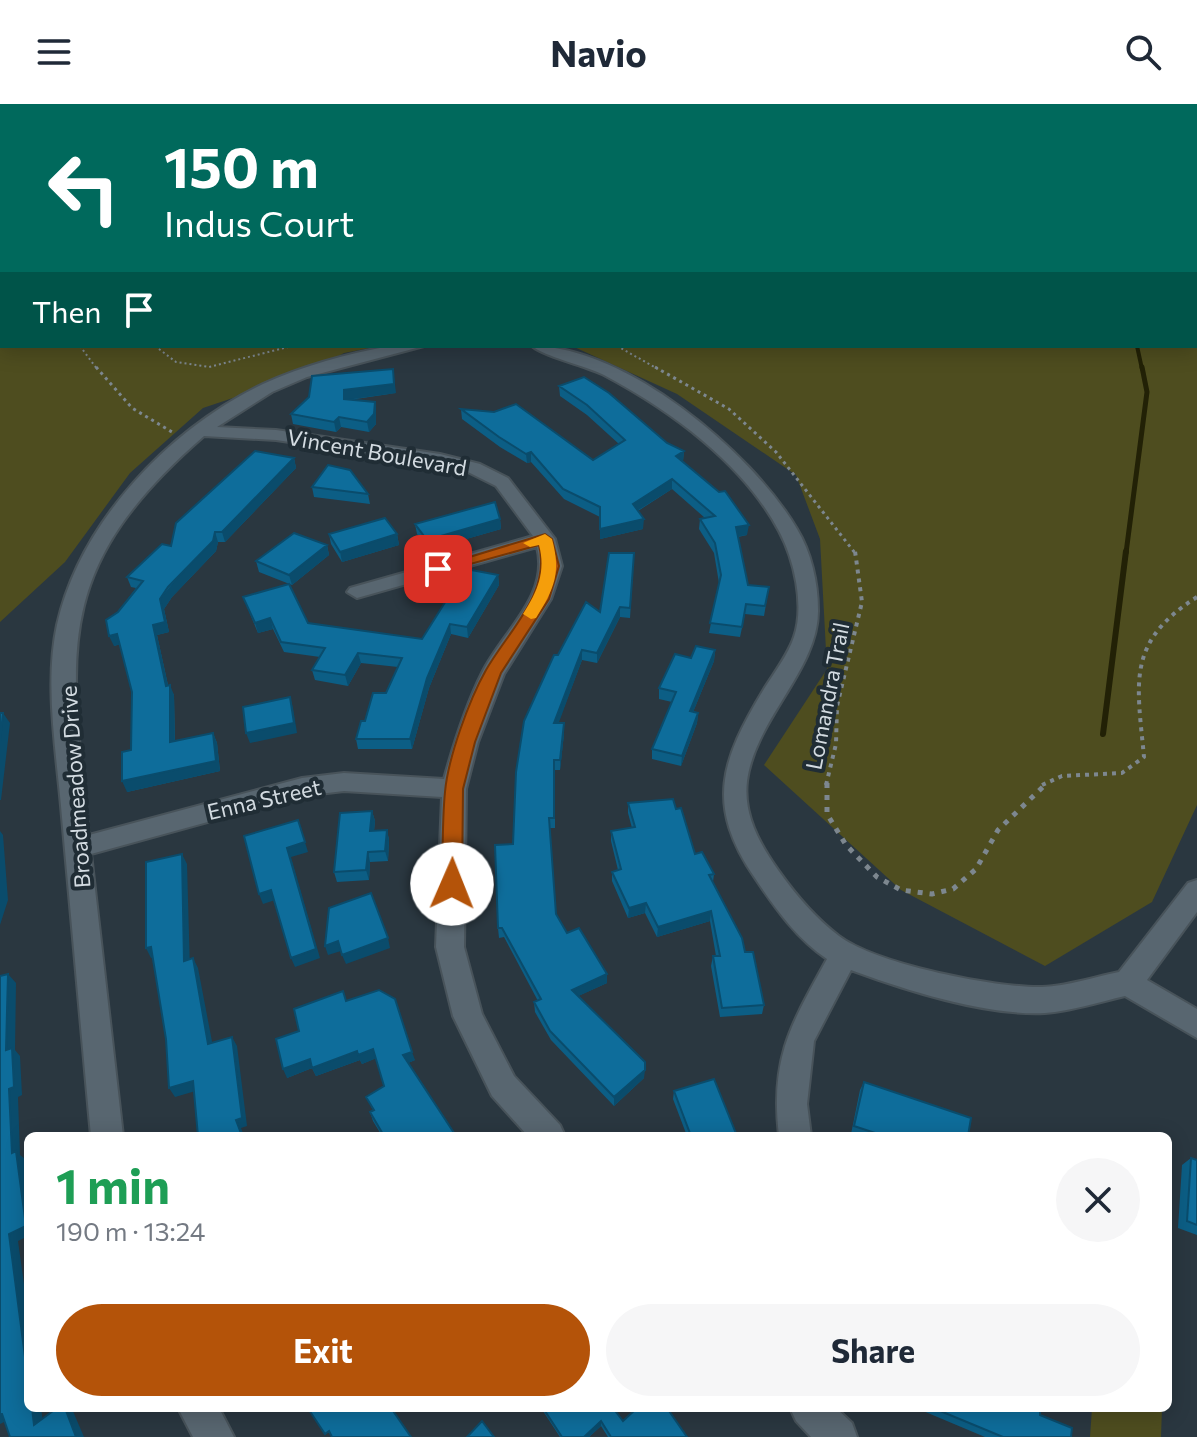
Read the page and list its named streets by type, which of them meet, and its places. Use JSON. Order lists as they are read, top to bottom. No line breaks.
{"streets":{"street":["Vincent Boulevard","Broadmeadow Drive","Enna Street"],"path":["Lomandra Trail"]},"crossings":[["Vincent Boulevard","Broadmeadow Drive"],["Broadmeadow Drive","Enna Street"]],"page":{"header":"Navio","turn":["150 m","Indus Court"],"then":"Then","heading":["1 min","190 m · 13:24"],"buttons":["Exit","Share"]}}
